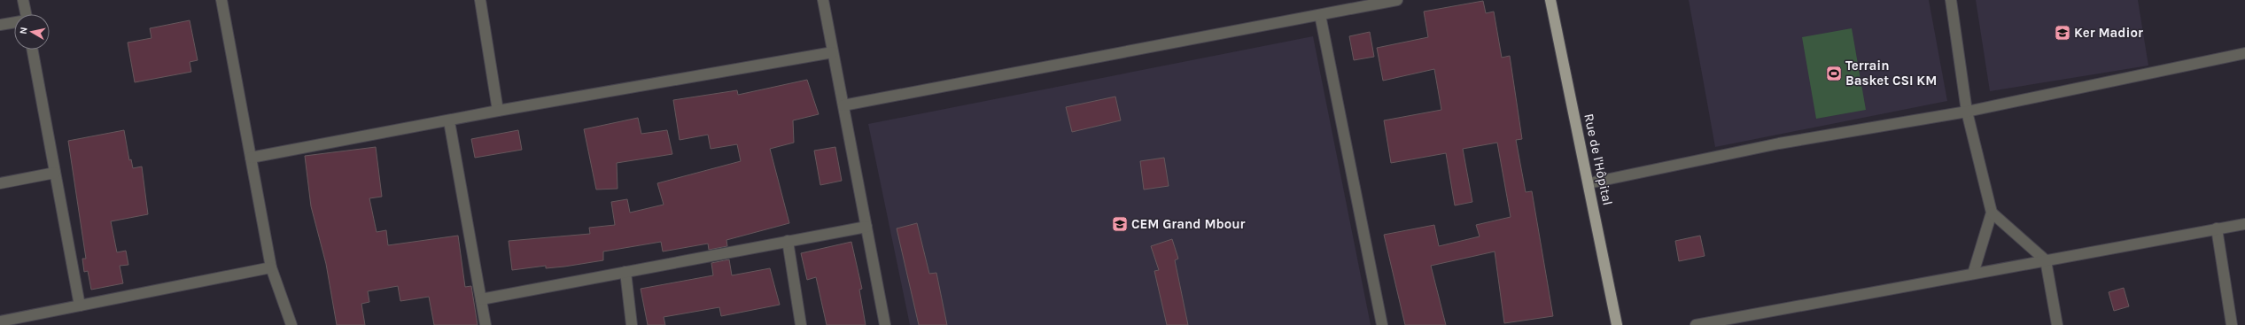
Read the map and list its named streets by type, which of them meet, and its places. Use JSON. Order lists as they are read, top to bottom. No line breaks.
{"streets":{"main road":["Rue de l'Hôpital"]},"places":{"school or university":["Ker Madior","CEM Grand Mbour"],"sports":["Terrain Basket CSI KM"]},"north":"left"}
